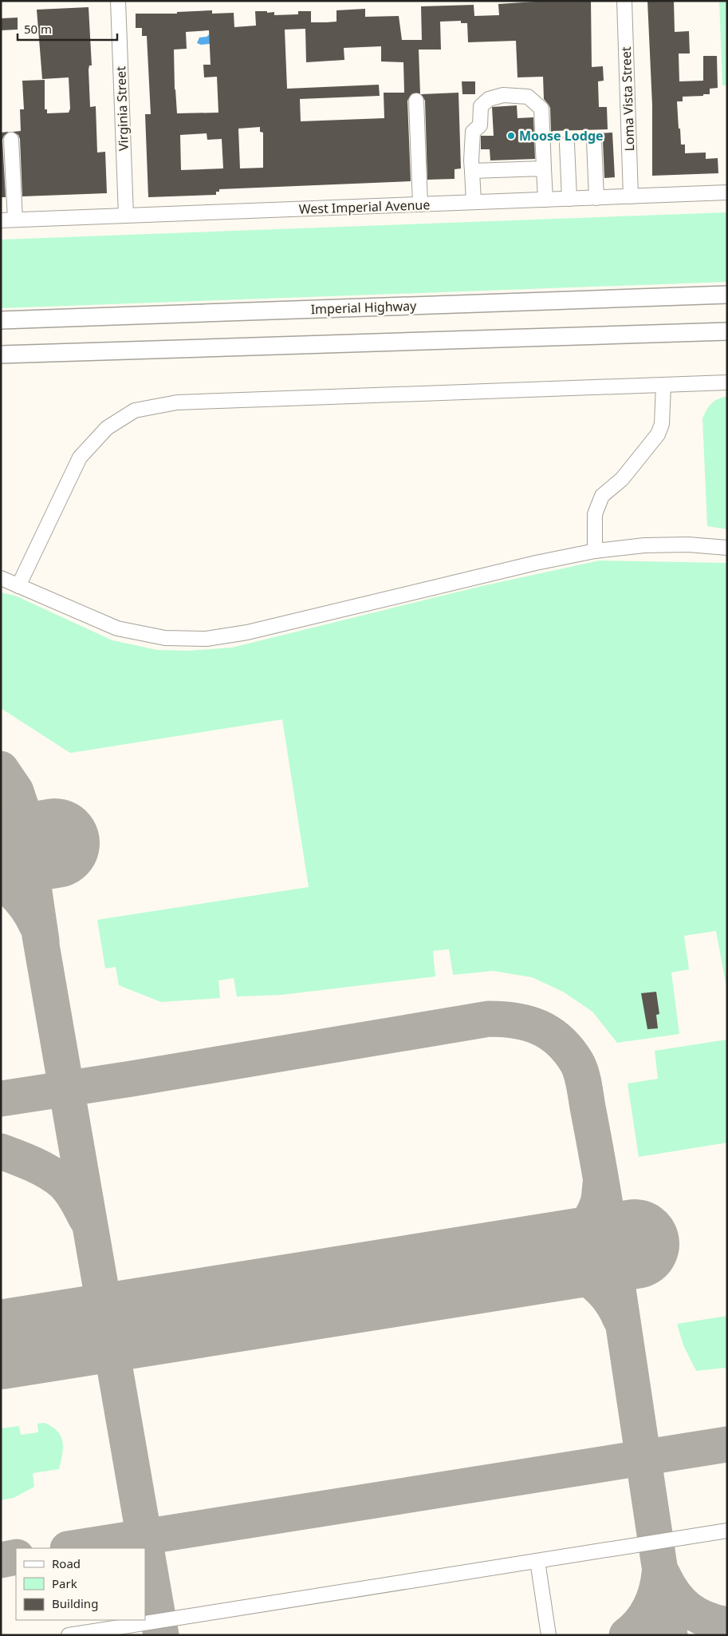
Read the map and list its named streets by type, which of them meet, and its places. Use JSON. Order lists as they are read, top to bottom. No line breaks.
{"streets":{"main road":["Imperial Highway"],"street":["Loma Vista Street","Virginia Street","West Imperial Avenue"]},"crossings":[["Loma Vista Street","West Imperial Avenue"],["Virginia Street","West Imperial Avenue"]],"places":["Moose Lodge"],"legend":["Road","Park","Building"],"scale_bar":"50 m"}
